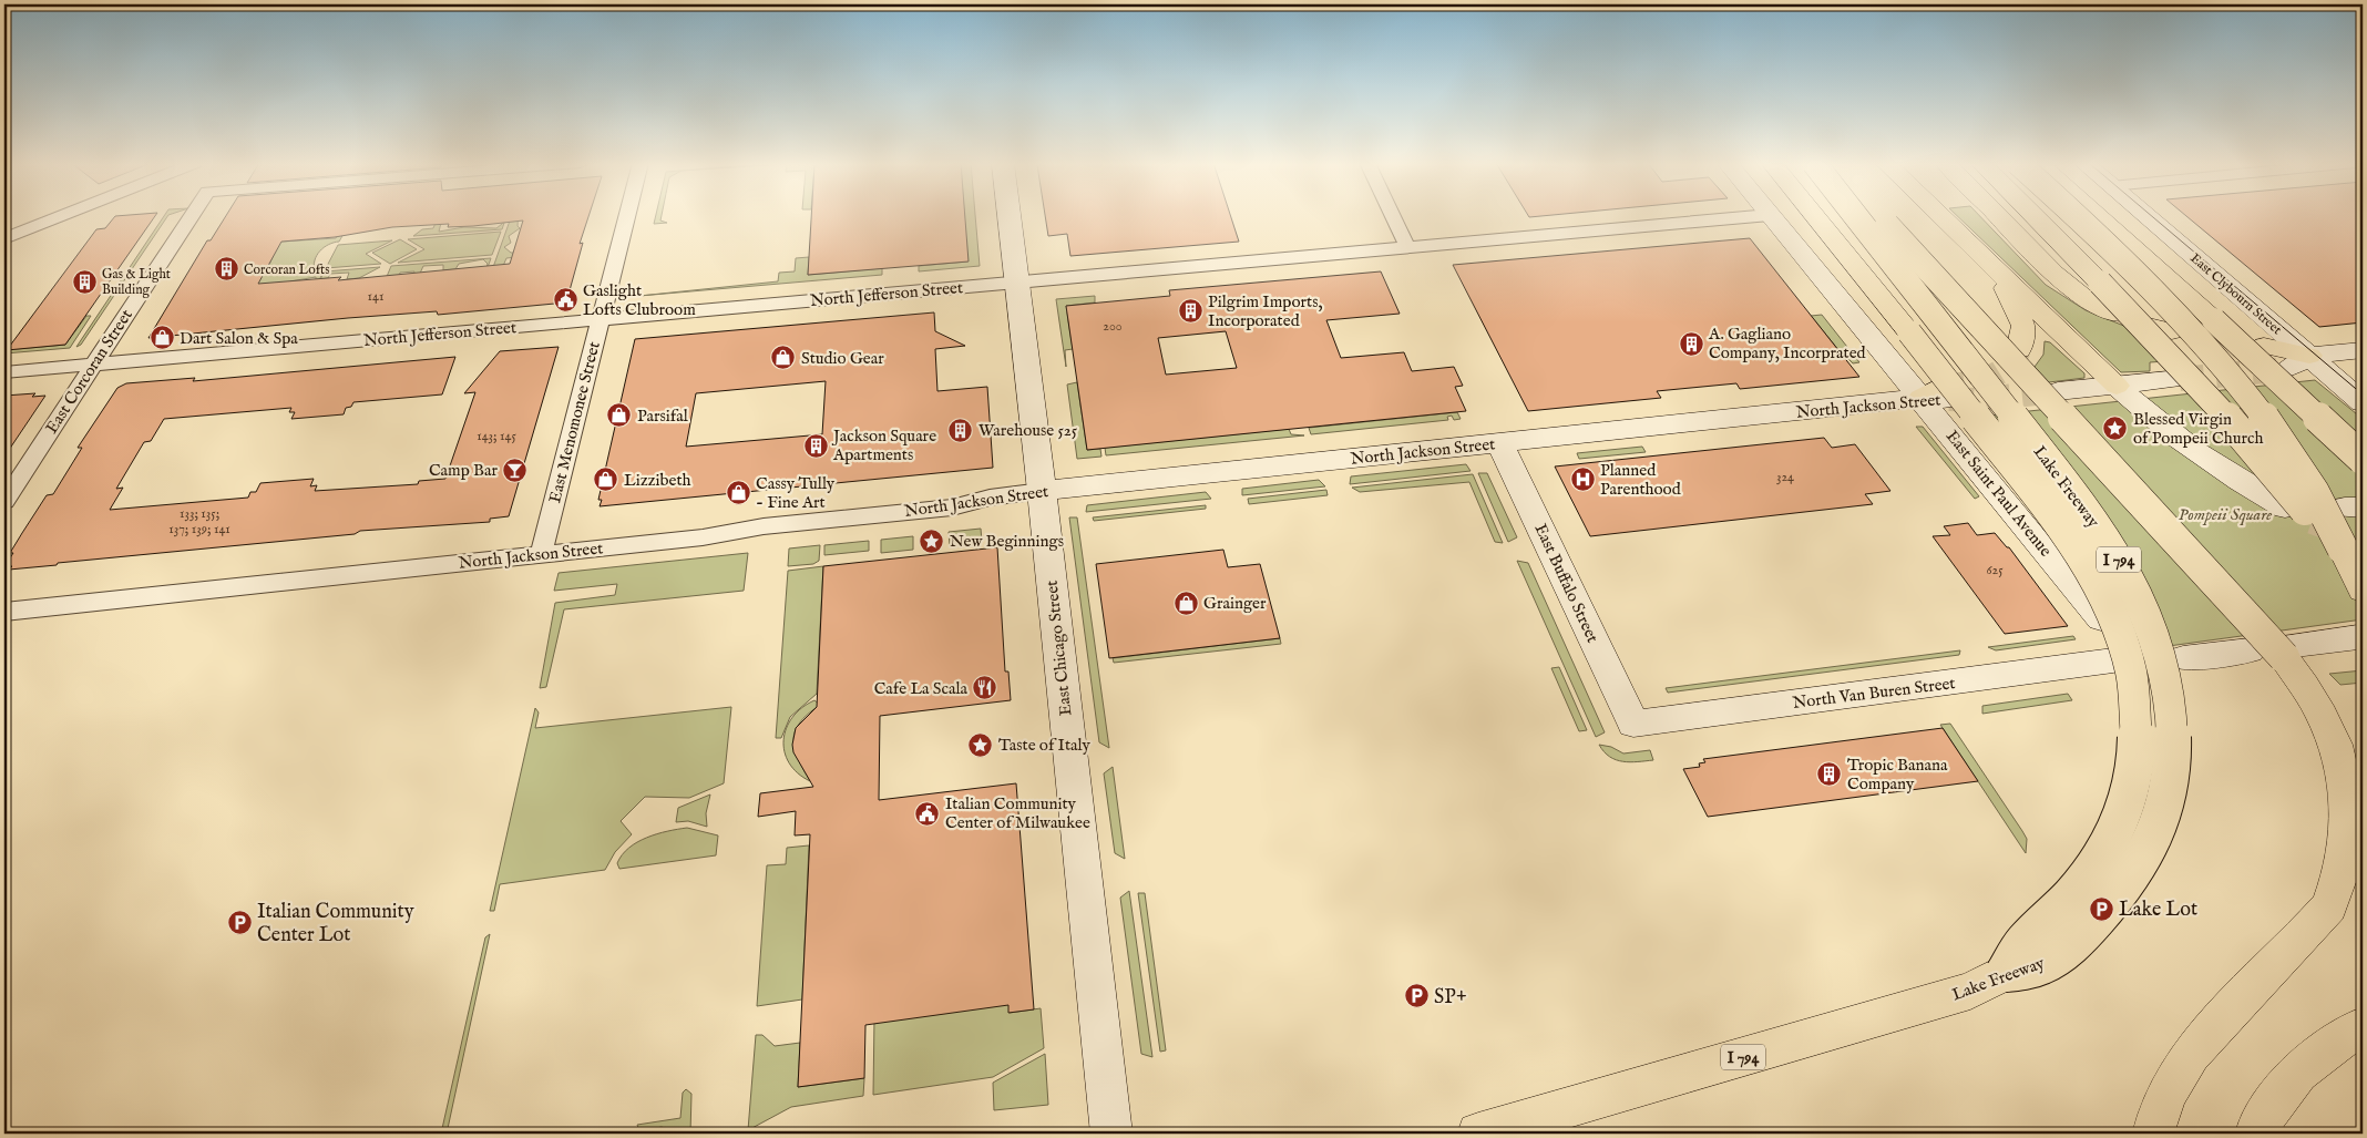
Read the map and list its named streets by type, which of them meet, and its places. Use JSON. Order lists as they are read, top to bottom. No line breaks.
{"streets":{"highway":["Lake Freeway","I 794"],"street":["North Jefferson Street","East Clybourn Street","East Corcoran Street","North Jackson Street","East Menomonee Street","East Saint Paul Avenue","East Buffalo Street","East Chicago Street","North Van Buren Street"]},"crossings":[["North Jefferson Street","East Corcoran Street"],["North Jefferson Street","East Menomonee Street"],["North Jefferson Street","East Chicago Street"],["North Jackson Street","East Menomonee Street"],["North Jackson Street","East Saint Paul Avenue"],["North Jackson Street","East Buffalo Street"],["North Jackson Street","East Chicago Street"],["East Buffalo Street","North Van Buren Street"]],"parks":["Pompeii Square"],"places":{"building":["Corcoran Lofts","Gas & Light Building","Pilgrim Imports, Incorporated","A. Gagliano Company, Incorprated","Warehouse 525","Jackson Square Apartments","Tropic Banana Company"],"public building":["Gaslight Lofts Clubroom","Italian Community Center of Milwaukee"],"shop":["Dart Salon & Spa","Studio Gear","Parsifal","Lizzibeth","Cassy Tully - Fine Art","Grainger"],"place":["Blessed Virgin of Pompeii Church","New Beginnings","Taste of Italy"],"bar":["Camp Bar"],"hospital":["Planned Parenthood"],"restaurant":["Cafe La Scala"],"parking":["Lake Lot","Italian Community Center Lot","SP+"]},"house_numbers":["141","200","143; 145","324","133; 135; 137; 139; 141","625"]}
